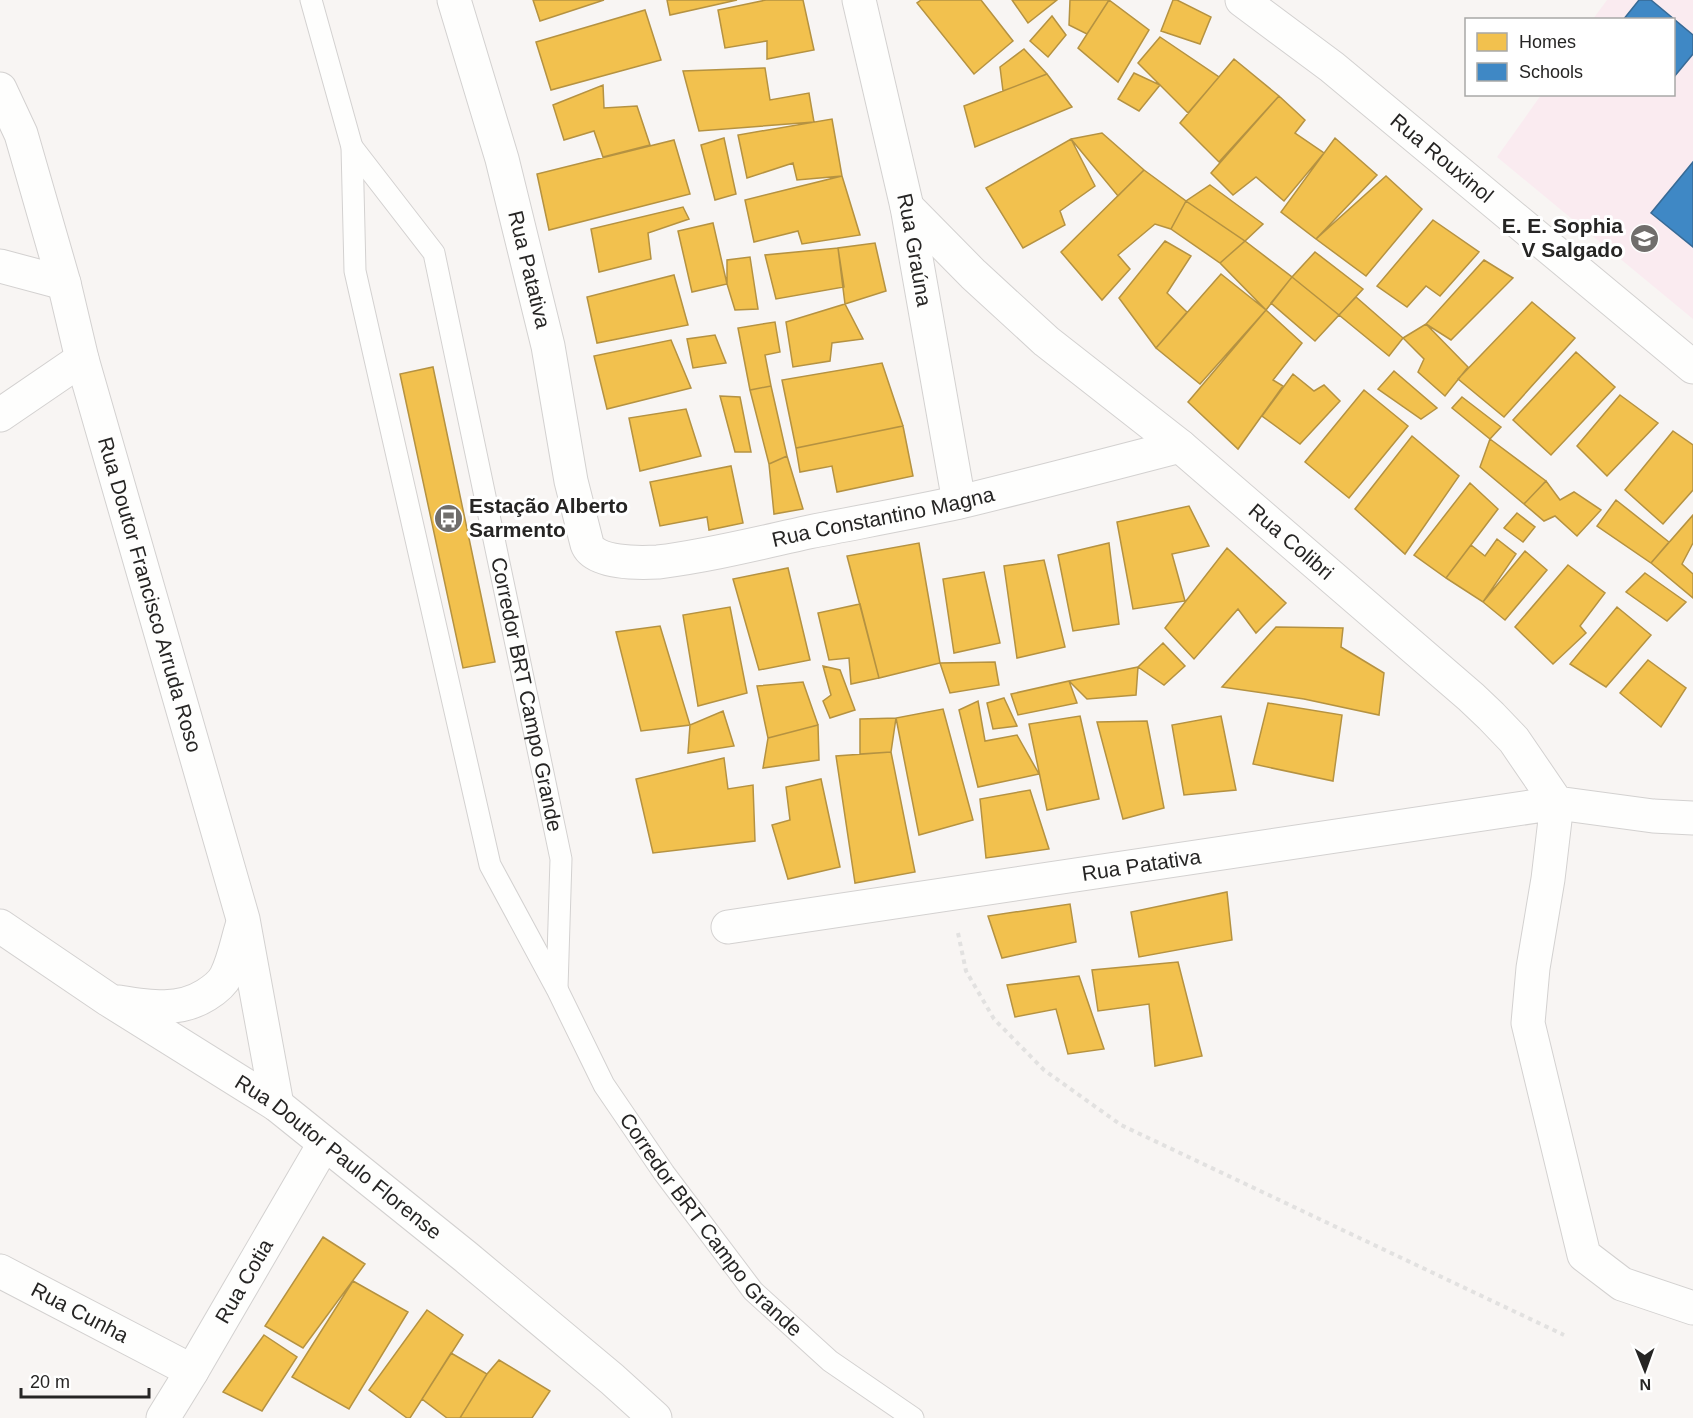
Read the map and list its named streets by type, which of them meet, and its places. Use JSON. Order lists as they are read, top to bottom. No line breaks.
{"streets":{"street":["Rua Rouxinol","Rua Graúna","Rua Patativa","Rua Constantino Magna","Rua Colibri","Rua Doutor Francisco Arruda Roso","Rua Doutor Paulo Florense","Rua Cotia","Rua Cunha"],"lane":["Corredor BRT Campo Grande"]},"crossings":[["Rua Graúna","Rua Constantino Magna"],["Rua Graúna","Rua Colibri"],["Rua Patativa","Rua Constantino Magna"],["Rua Patativa","Rua Colibri"],["Rua Constantino Magna","Rua Colibri"],["Rua Doutor Francisco Arruda Roso","Rua Doutor Paulo Florense"],["Rua Doutor Paulo Florense","Rua Cotia"],["Rua Cotia","Rua Cunha"]],"places":{"school or university":["E. E. Sophia V Salgado"],"bus stop":["Estação Alberto Sarmento"]},"legend":["Homes","Schools"],"scale_bar":"20 m","north":"bottom"}
